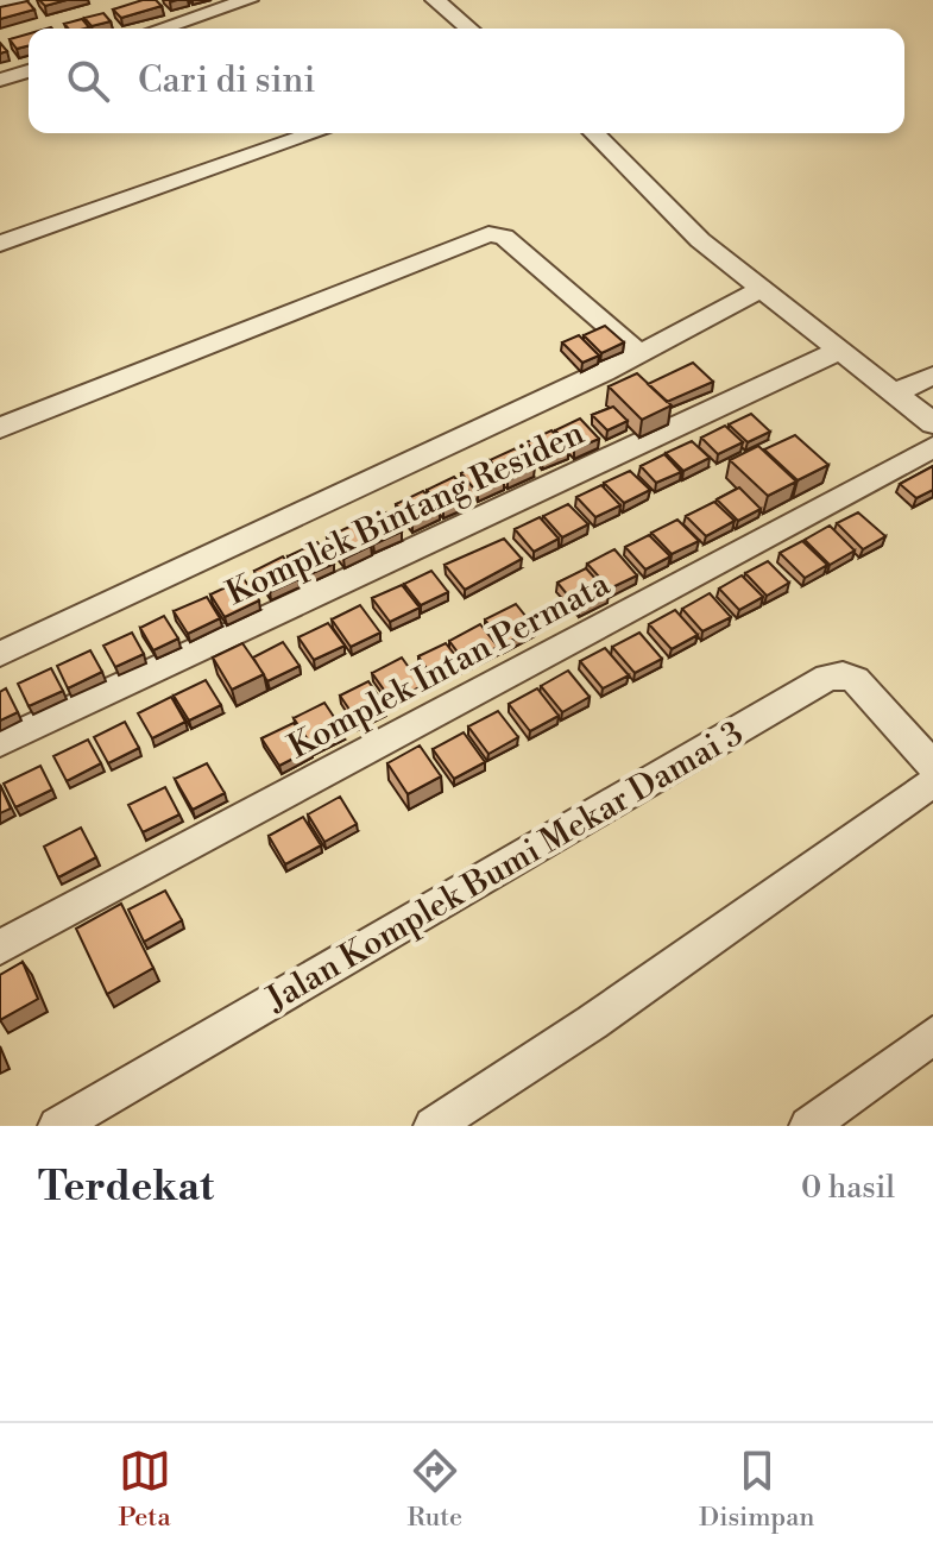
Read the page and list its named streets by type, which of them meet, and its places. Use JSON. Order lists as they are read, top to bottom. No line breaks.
{"streets":{"street":["Komplek Bintang Residen","Komplek Intan Permata","Jalan Komplek Bumi Mekar Damai 3"]},"page":{"search":"Cari di sini","heading":["Terdekat","0 hasil"],"nav":["Peta","Rute","Disimpan"]}}
